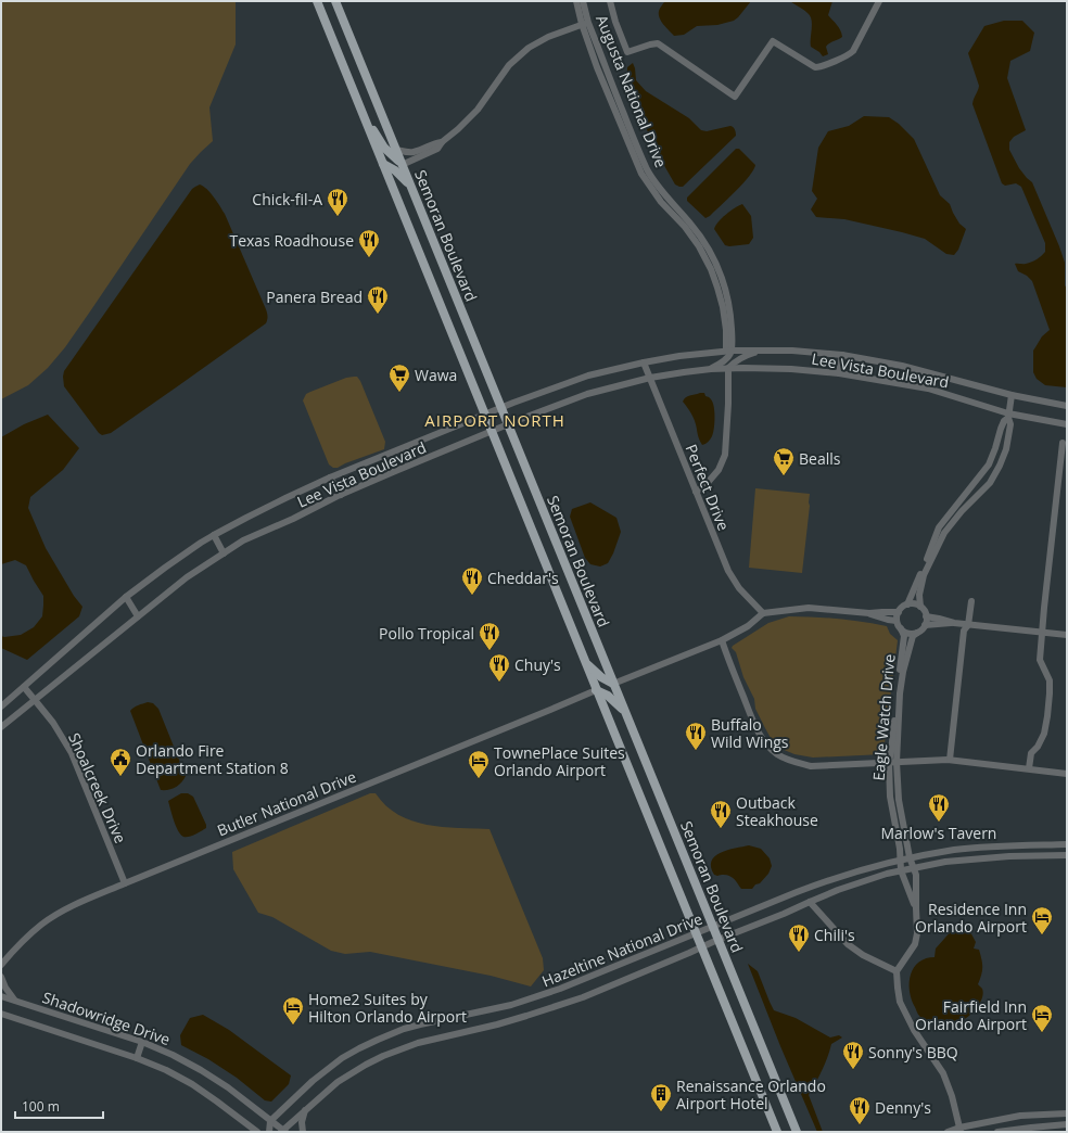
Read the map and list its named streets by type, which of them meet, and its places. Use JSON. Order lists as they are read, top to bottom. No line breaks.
{"streets":{"main road":["Semoran Boulevard"],"street":["Augusta National Drive","Lee Vista Boulevard","Perfect Drive","Eagle Watch Drive","Shoalcreek Drive","Butler National Drive","Hazeltine National Drive","Shadowridge Drive"]},"crossings":[["Augusta National Drive","Lee Vista Boulevard"],["Semoran Boulevard","Lee Vista Boulevard"],["Semoran Boulevard","Butler National Drive"],["Semoran Boulevard","Hazeltine National Drive"],["Lee Vista Boulevard","Perfect Drive"],["Lee Vista Boulevard","Shoalcreek Drive"],["Eagle Watch Drive","Hazeltine National Drive"],["Shoalcreek Drive","Butler National Drive"],["Hazeltine National Drive","Shadowridge Drive"]],"districts":["AIRPORT NORTH"],"places":{"restaurant":["Chick-fil-A","Texas Roadhouse","Panera Bread","Cheddar's","Pollo Tropical","Chuy's","Buffalo Wild Wings","Marlow's Tavern","Outback Steakhouse","Chili's","Sonny's BBQ","Denny's"],"supermarket":["Wawa","Bealls"],"public building":["Orlando Fire Department Station 8"],"hotel":["TownePlace Suites Orlando Airport","Residence Inn Orlando Airport","Home2 Suites by Hilton Orlando Airport","Fairfield Inn Orlando Airport"],"building":["Renaissance Orlando Airport Hotel"]},"scale_bar":"100 m"}
